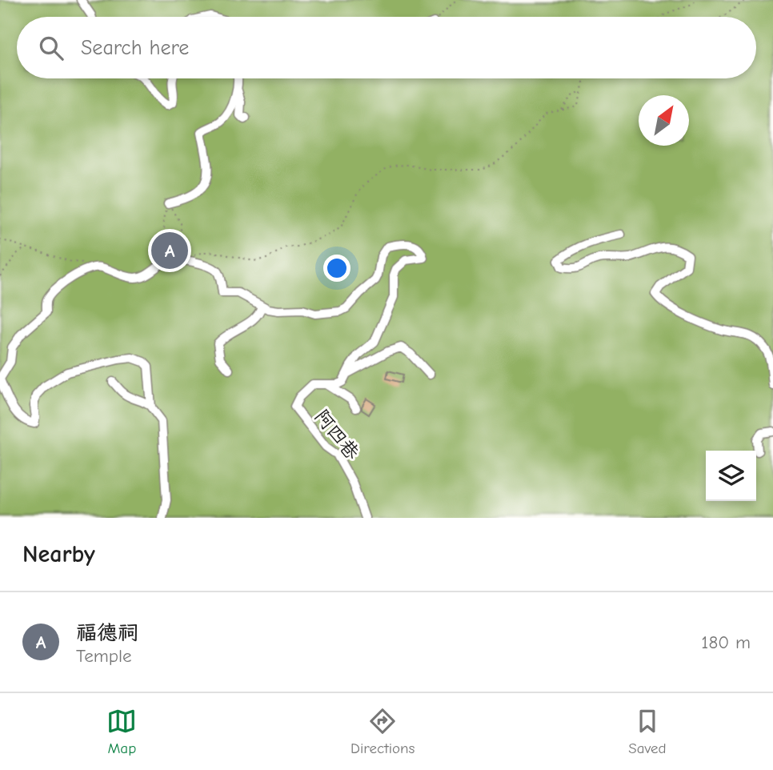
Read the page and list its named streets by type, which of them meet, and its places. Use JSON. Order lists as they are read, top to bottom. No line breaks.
{"streets":{"lane":["阿四巷"]},"north":"top right","page":{"search":"Search here","pins":"A","heading":"Nearby","list":[{"mark":"A","name":"福德祠","note":"Temple","value":"180 m"}],"nav":["Map","Directions","Saved"]}}
